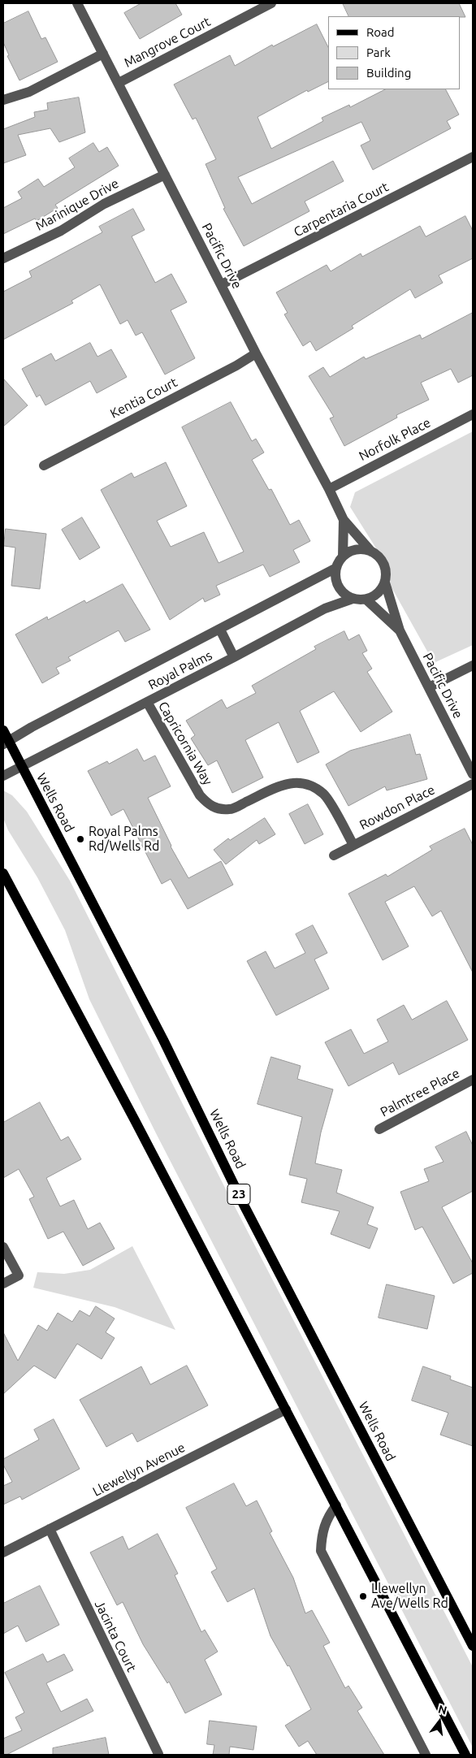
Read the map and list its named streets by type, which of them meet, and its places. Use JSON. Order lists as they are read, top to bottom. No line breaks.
{"streets":{"main road":["Wells Road","23"],"street":["Mangrove Court","Marinique Drive","Carpentaria Court","Pacific Drive","Kentia Court","Norfolk Place","Royal Palms","Capricornia Way","Rowdon Place","Palmtree Place","Llewellyn Avenue","Jacinta Court"]},"crossings":[["Mangrove Court","Pacific Drive"],["Marinique Drive","Pacific Drive"],["Carpentaria Court","Pacific Drive"],["Pacific Drive","Kentia Court"],["Pacific Drive","Norfolk Place"],["Pacific Drive","Royal Palms"],["Royal Palms","Capricornia Way"],["Royal Palms","Wells Road"],["Capricornia Way","Rowdon Place"],["Llewellyn Avenue","Jacinta Court"]],"places":["Royal Palms Rd/Wells Rd","Llewellyn Ave/Wells Rd"],"legend":["Road","Park","Building"],"north":"top"}
